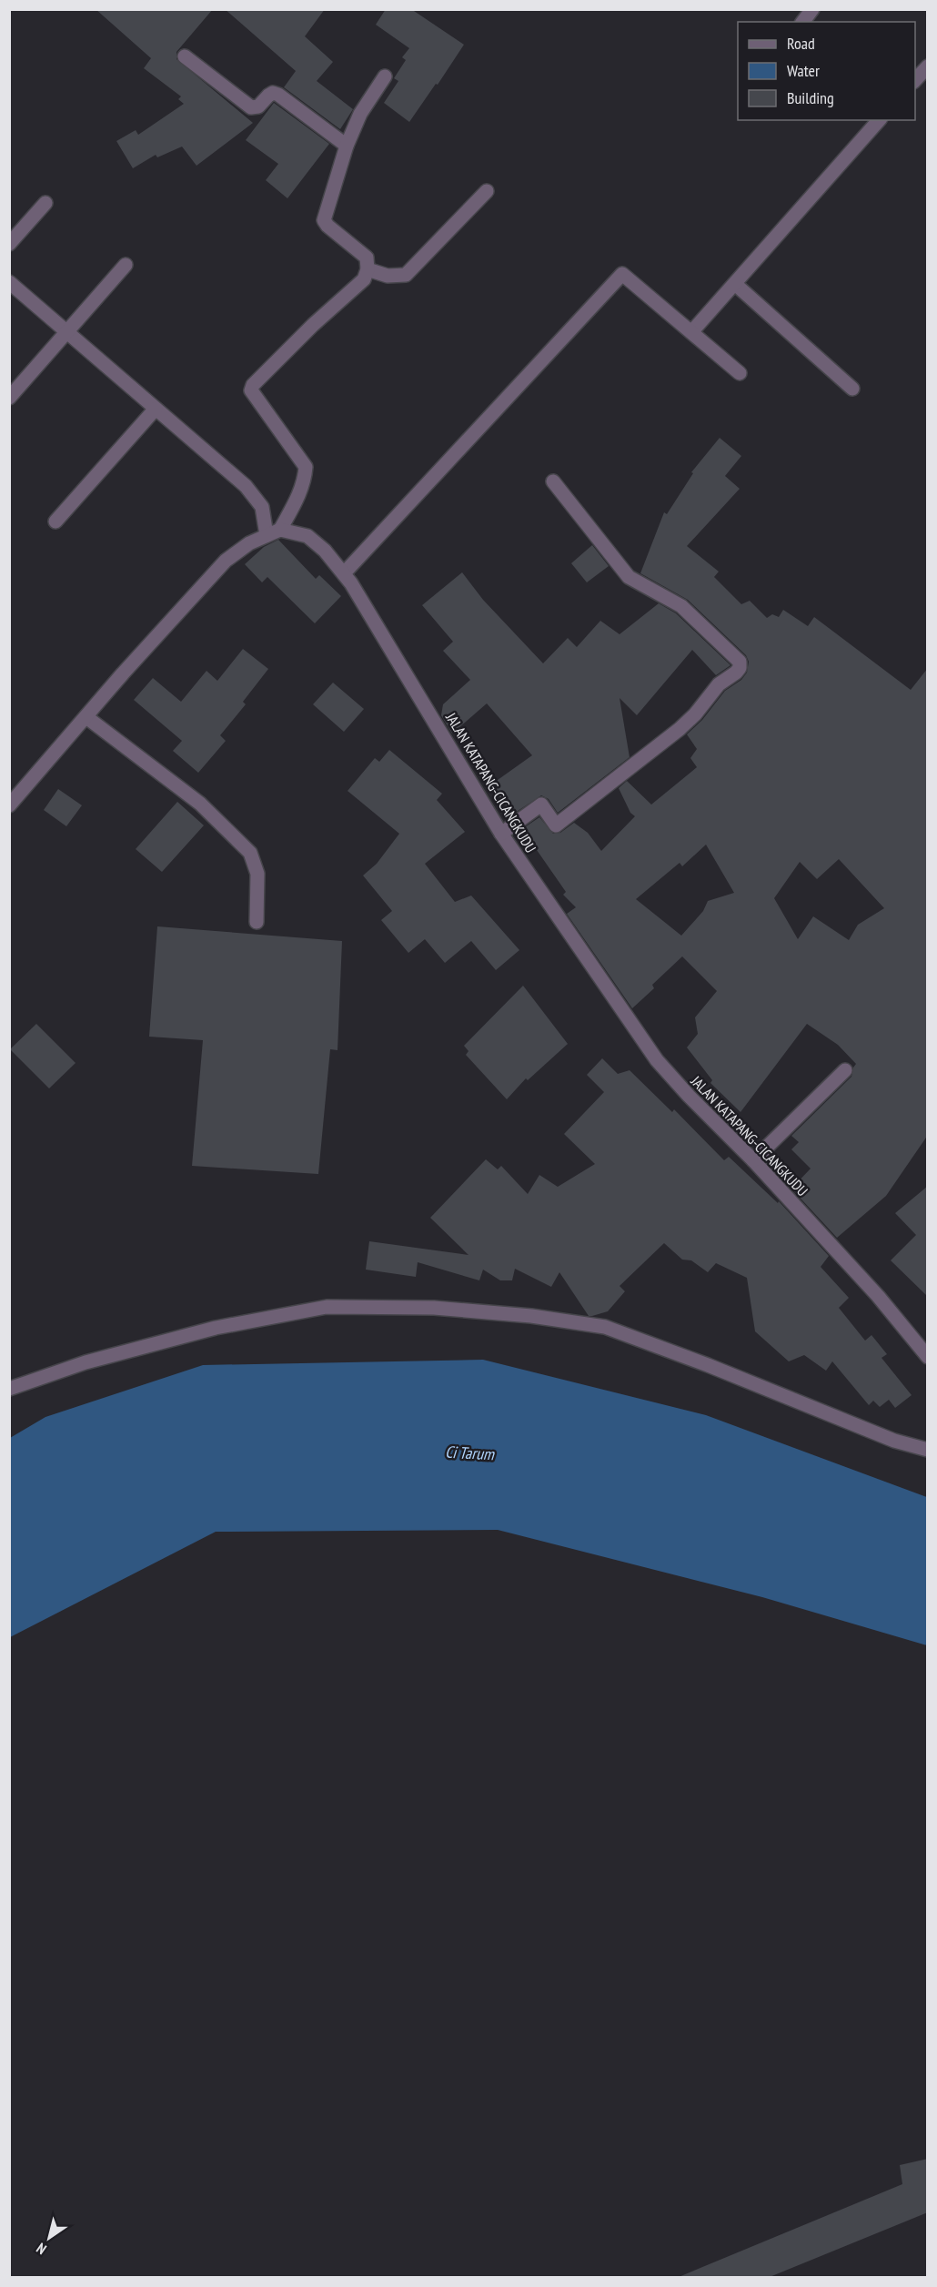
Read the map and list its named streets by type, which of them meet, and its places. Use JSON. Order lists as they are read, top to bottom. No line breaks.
{"streets":{"street":["JALAN KATAPANG-CICANGKUDU"]},"water":["Ci Tarum"],"legend":["Road","Water","Building"],"north":"bottom left"}
